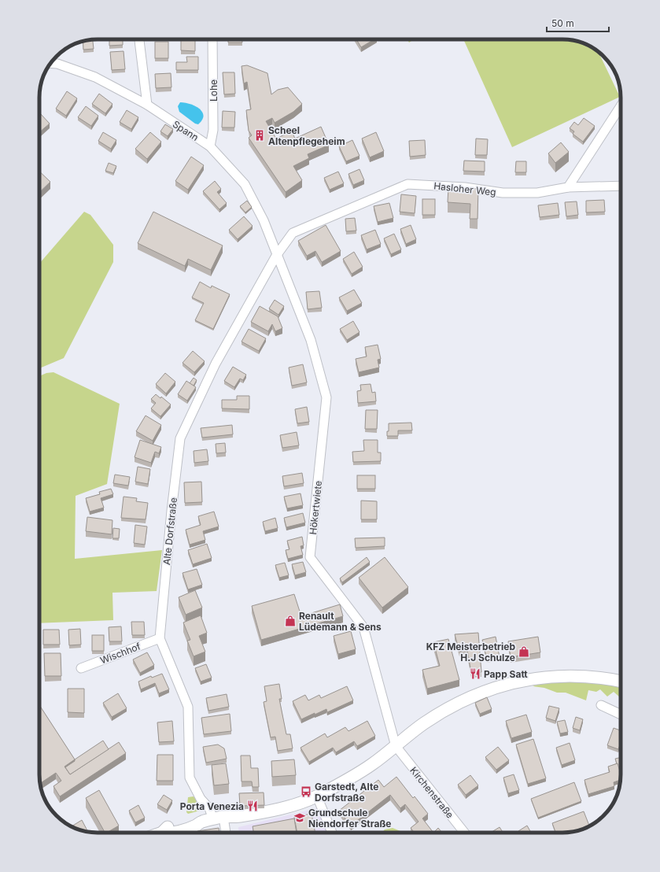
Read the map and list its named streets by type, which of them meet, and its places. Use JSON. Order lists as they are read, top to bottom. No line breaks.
{"streets":{"street":["Lohe","Spann","Hasloher Weg","Hökertwiete","Alte Dorfstraße","Wischhof","Kirchenstraße"]},"crossings":[["Lohe","Spann"],["Spann","Hasloher Weg"],["Spann","Hökertwiete"],["Spann","Alte Dorfstraße"],["Hasloher Weg","Hökertwiete"],["Hasloher Weg","Alte Dorfstraße"],["Hökertwiete","Alte Dorfstraße"],["Hökertwiete","Kirchenstraße"],["Alte Dorfstraße","Wischhof"]],"places":{"building":["Scheel Altenpflegeheim"],"shop":["Renault Lüdemann & Sens","KFZ Meisterbetrieb H.J Schulze"],"restaurant":["Papp Satt","Porta Venezia"],"bus stop":["Garstedt, Alte Dorfstraße"],"school or university":["Grundschule Niendorfer Straße"]},"scale_bar":"50 m"}
